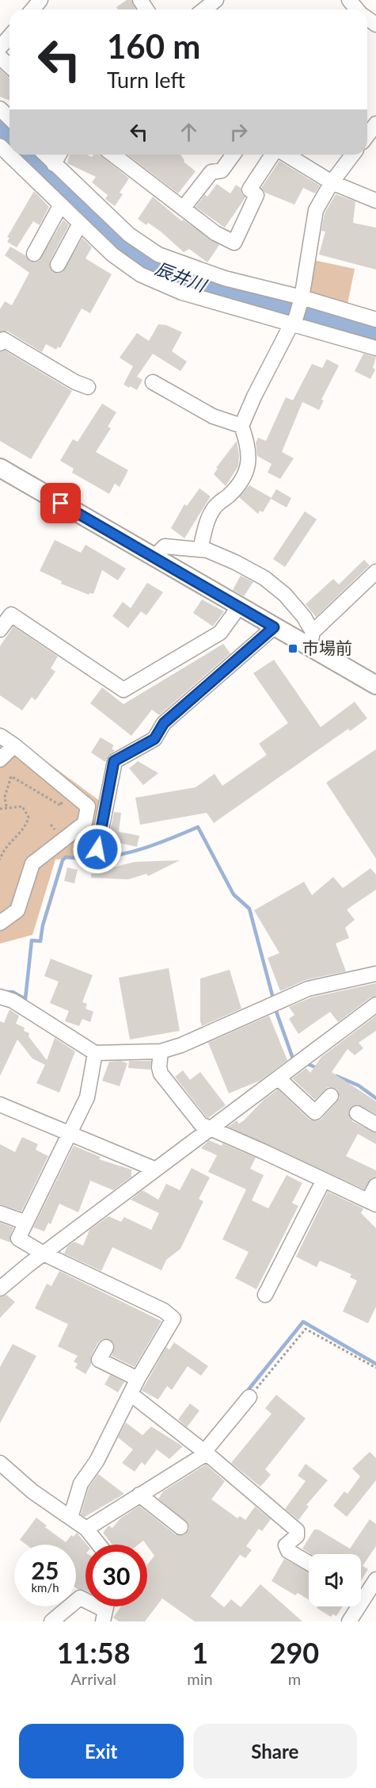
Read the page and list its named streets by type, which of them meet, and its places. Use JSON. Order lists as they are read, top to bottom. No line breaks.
{"water":["辰井川"],"places":{"transit":["市場前"]},"page":{"turn":["160 m","Turn left"],"speed":"25 km/h","limit":"30","eta":["11:58","Arrival","1","min","290","m"],"buttons":["Exit","Share"]}}
